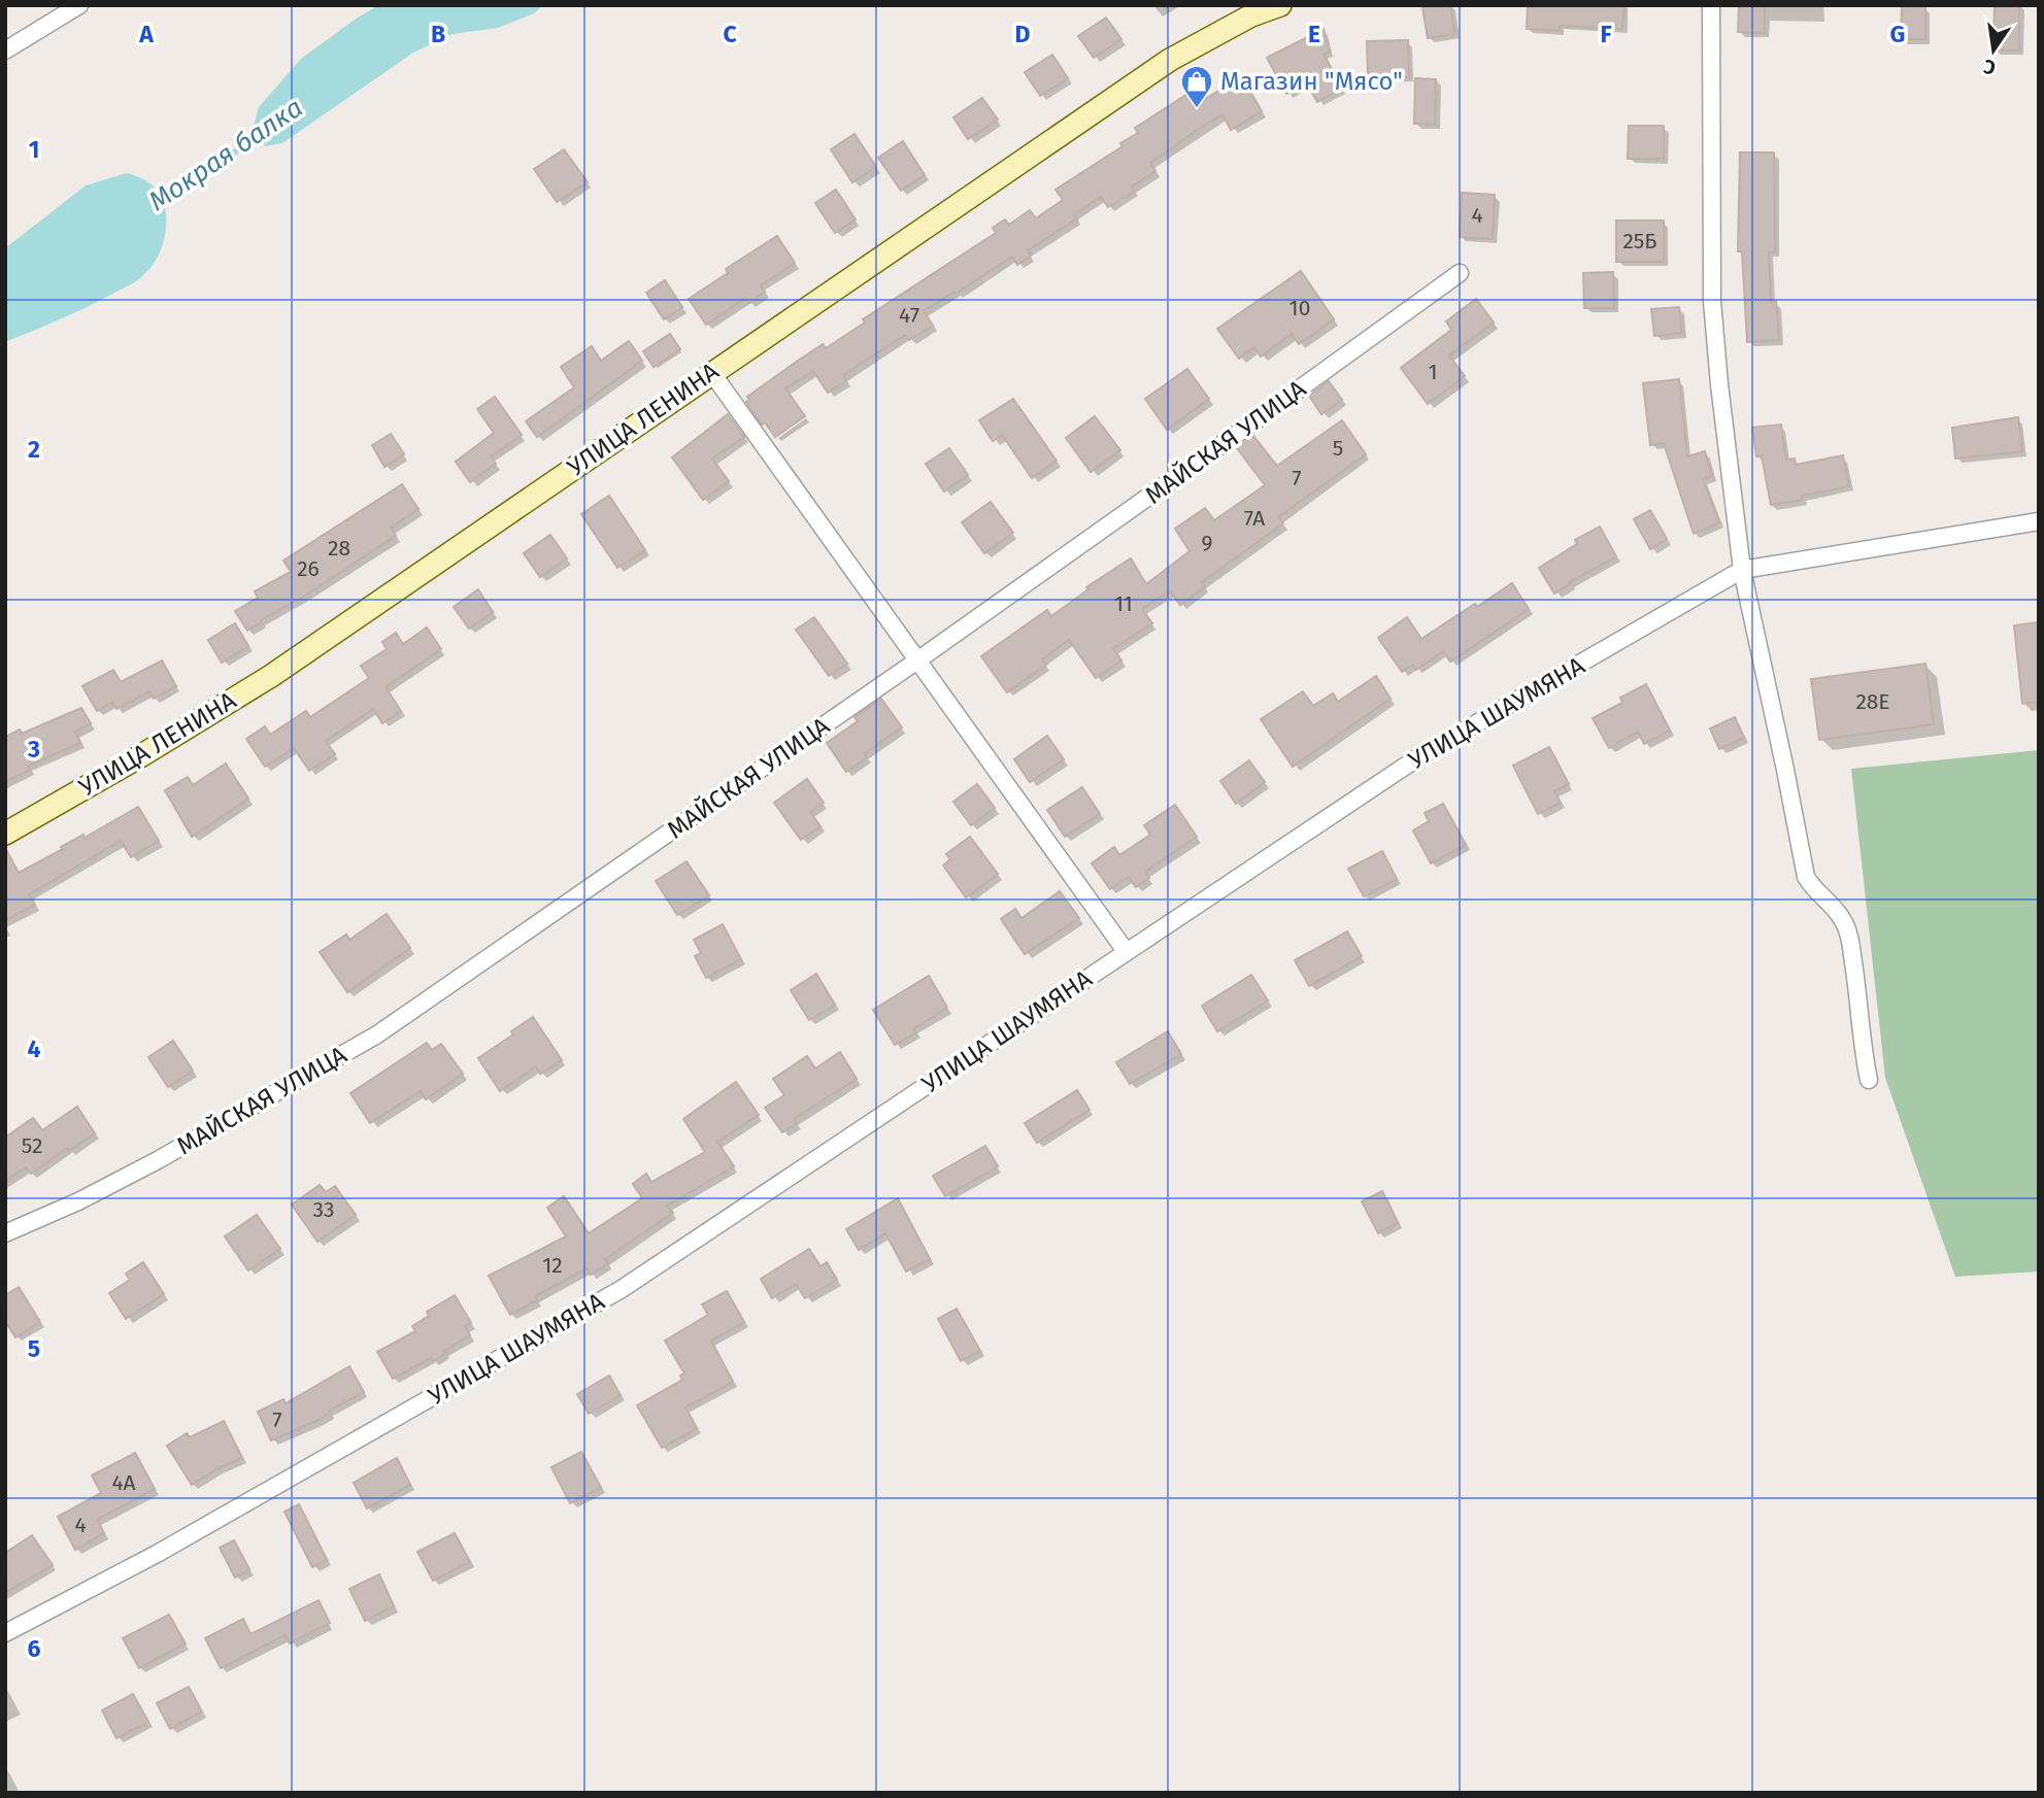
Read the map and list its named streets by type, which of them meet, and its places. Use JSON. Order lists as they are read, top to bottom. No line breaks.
{"streets":{"street":["УЛИЦА ЛЕНИНА","МАЙСКАЯ УЛИЦА","УЛИЦА ШАУМЯНА"]},"water":["Мокрая балка"],"places":{"shop":["Магазин \"Мясо\""]},"house_numbers":["4","25Б","10","47","1","5","7","7А","9","28","26","11","28Е","52","33","12","7","4А","4"],"north":"bottom","grid":{"columns":["A","B","C","D","E","F","G"],"rows":["1","2","3","4","5","6"]}}
